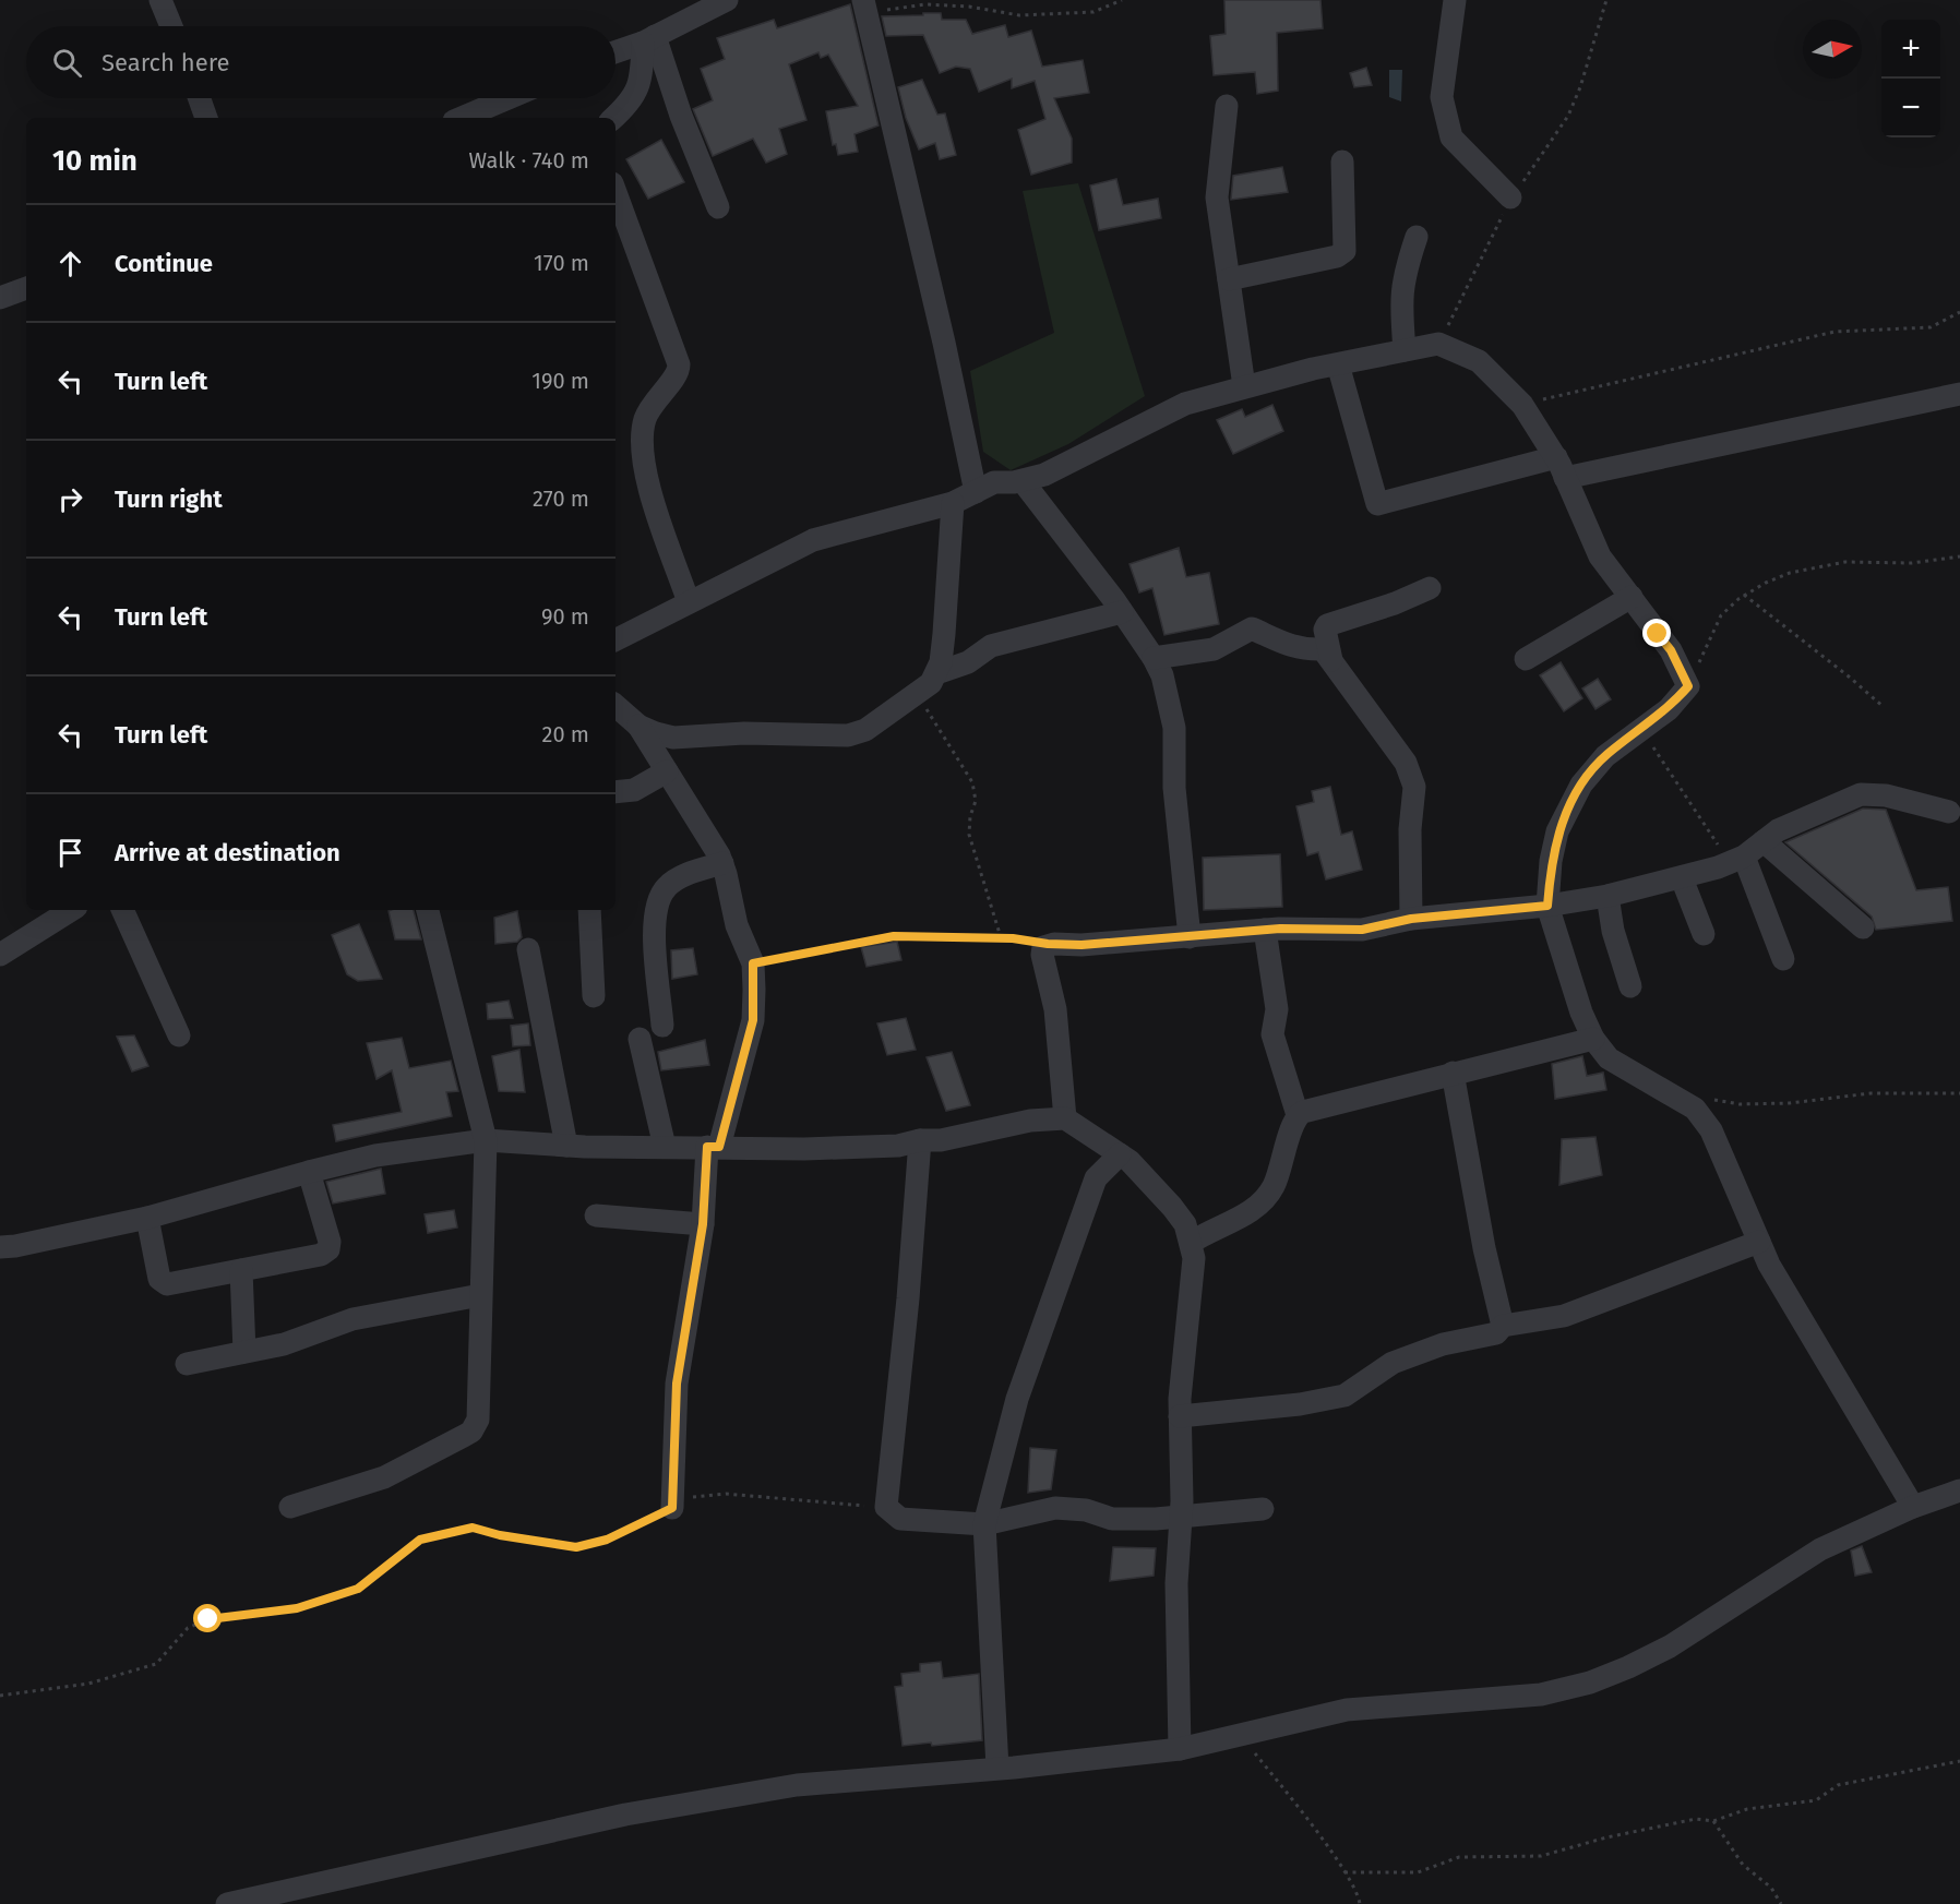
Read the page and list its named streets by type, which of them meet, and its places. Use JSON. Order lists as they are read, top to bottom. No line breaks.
{"north":"right","page":{"map_buttons":["+","−"],"search":"Search here","heading":["10 min","Walk · 740 m"],"list":[["Continue","170 m"],["Turn left","190 m"],["Turn right","270 m"],["Turn left","90 m"],["Turn left","20 m"],"Arrive at destination"]}}
